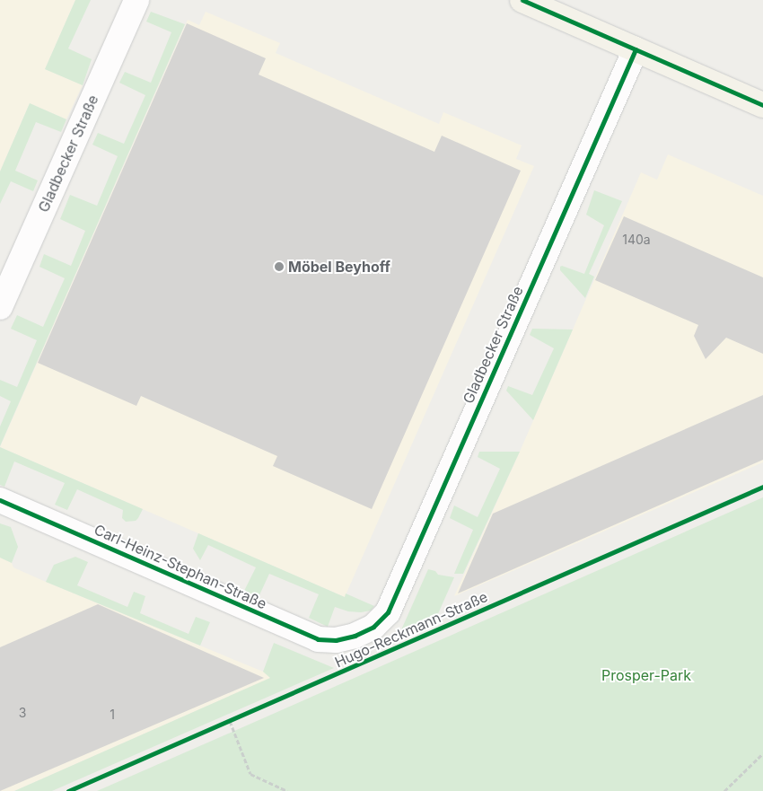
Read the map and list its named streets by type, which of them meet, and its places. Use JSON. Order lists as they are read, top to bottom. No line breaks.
{"streets":{"street":["Gladbecker Straße","Carl-Heinz-Stephan-Straße"],"cycle path":["Hugo-Reckmann-Straße"]},"crossings":[["Gladbecker Straße","Carl-Heinz-Stephan-Straße"]],"parks":["Prosper-Park"],"places":["Möbel Beyhoff"],"house_numbers":["140a","3","1"]}
